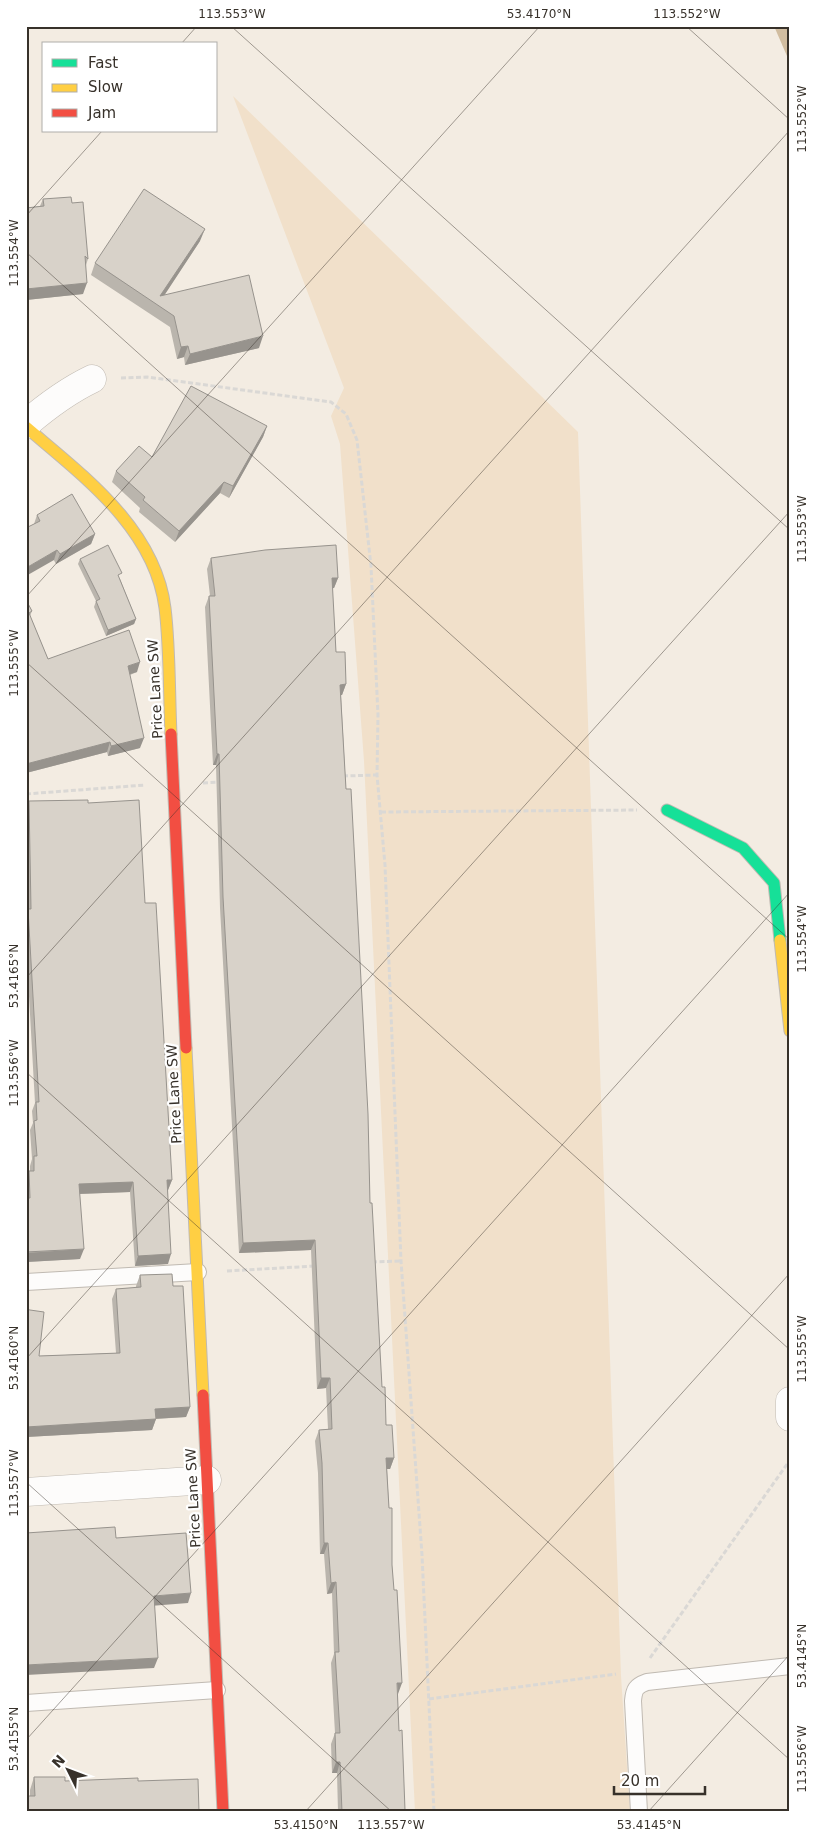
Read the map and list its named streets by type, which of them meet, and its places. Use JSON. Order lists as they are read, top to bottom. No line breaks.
{"streets":{"street":["Price Lane SW"]},"legend":["Fast","Slow","Jam"],"scale_bar":"20 m","north":"top left","coordinates":["113.553°W","53.4170°N","113.552°W","113.554°W","113.555°W","53.4165°N","113.556°W","53.4160°N","113.557°W","53.4145°N","53.4155°N","53.4150°N"]}
